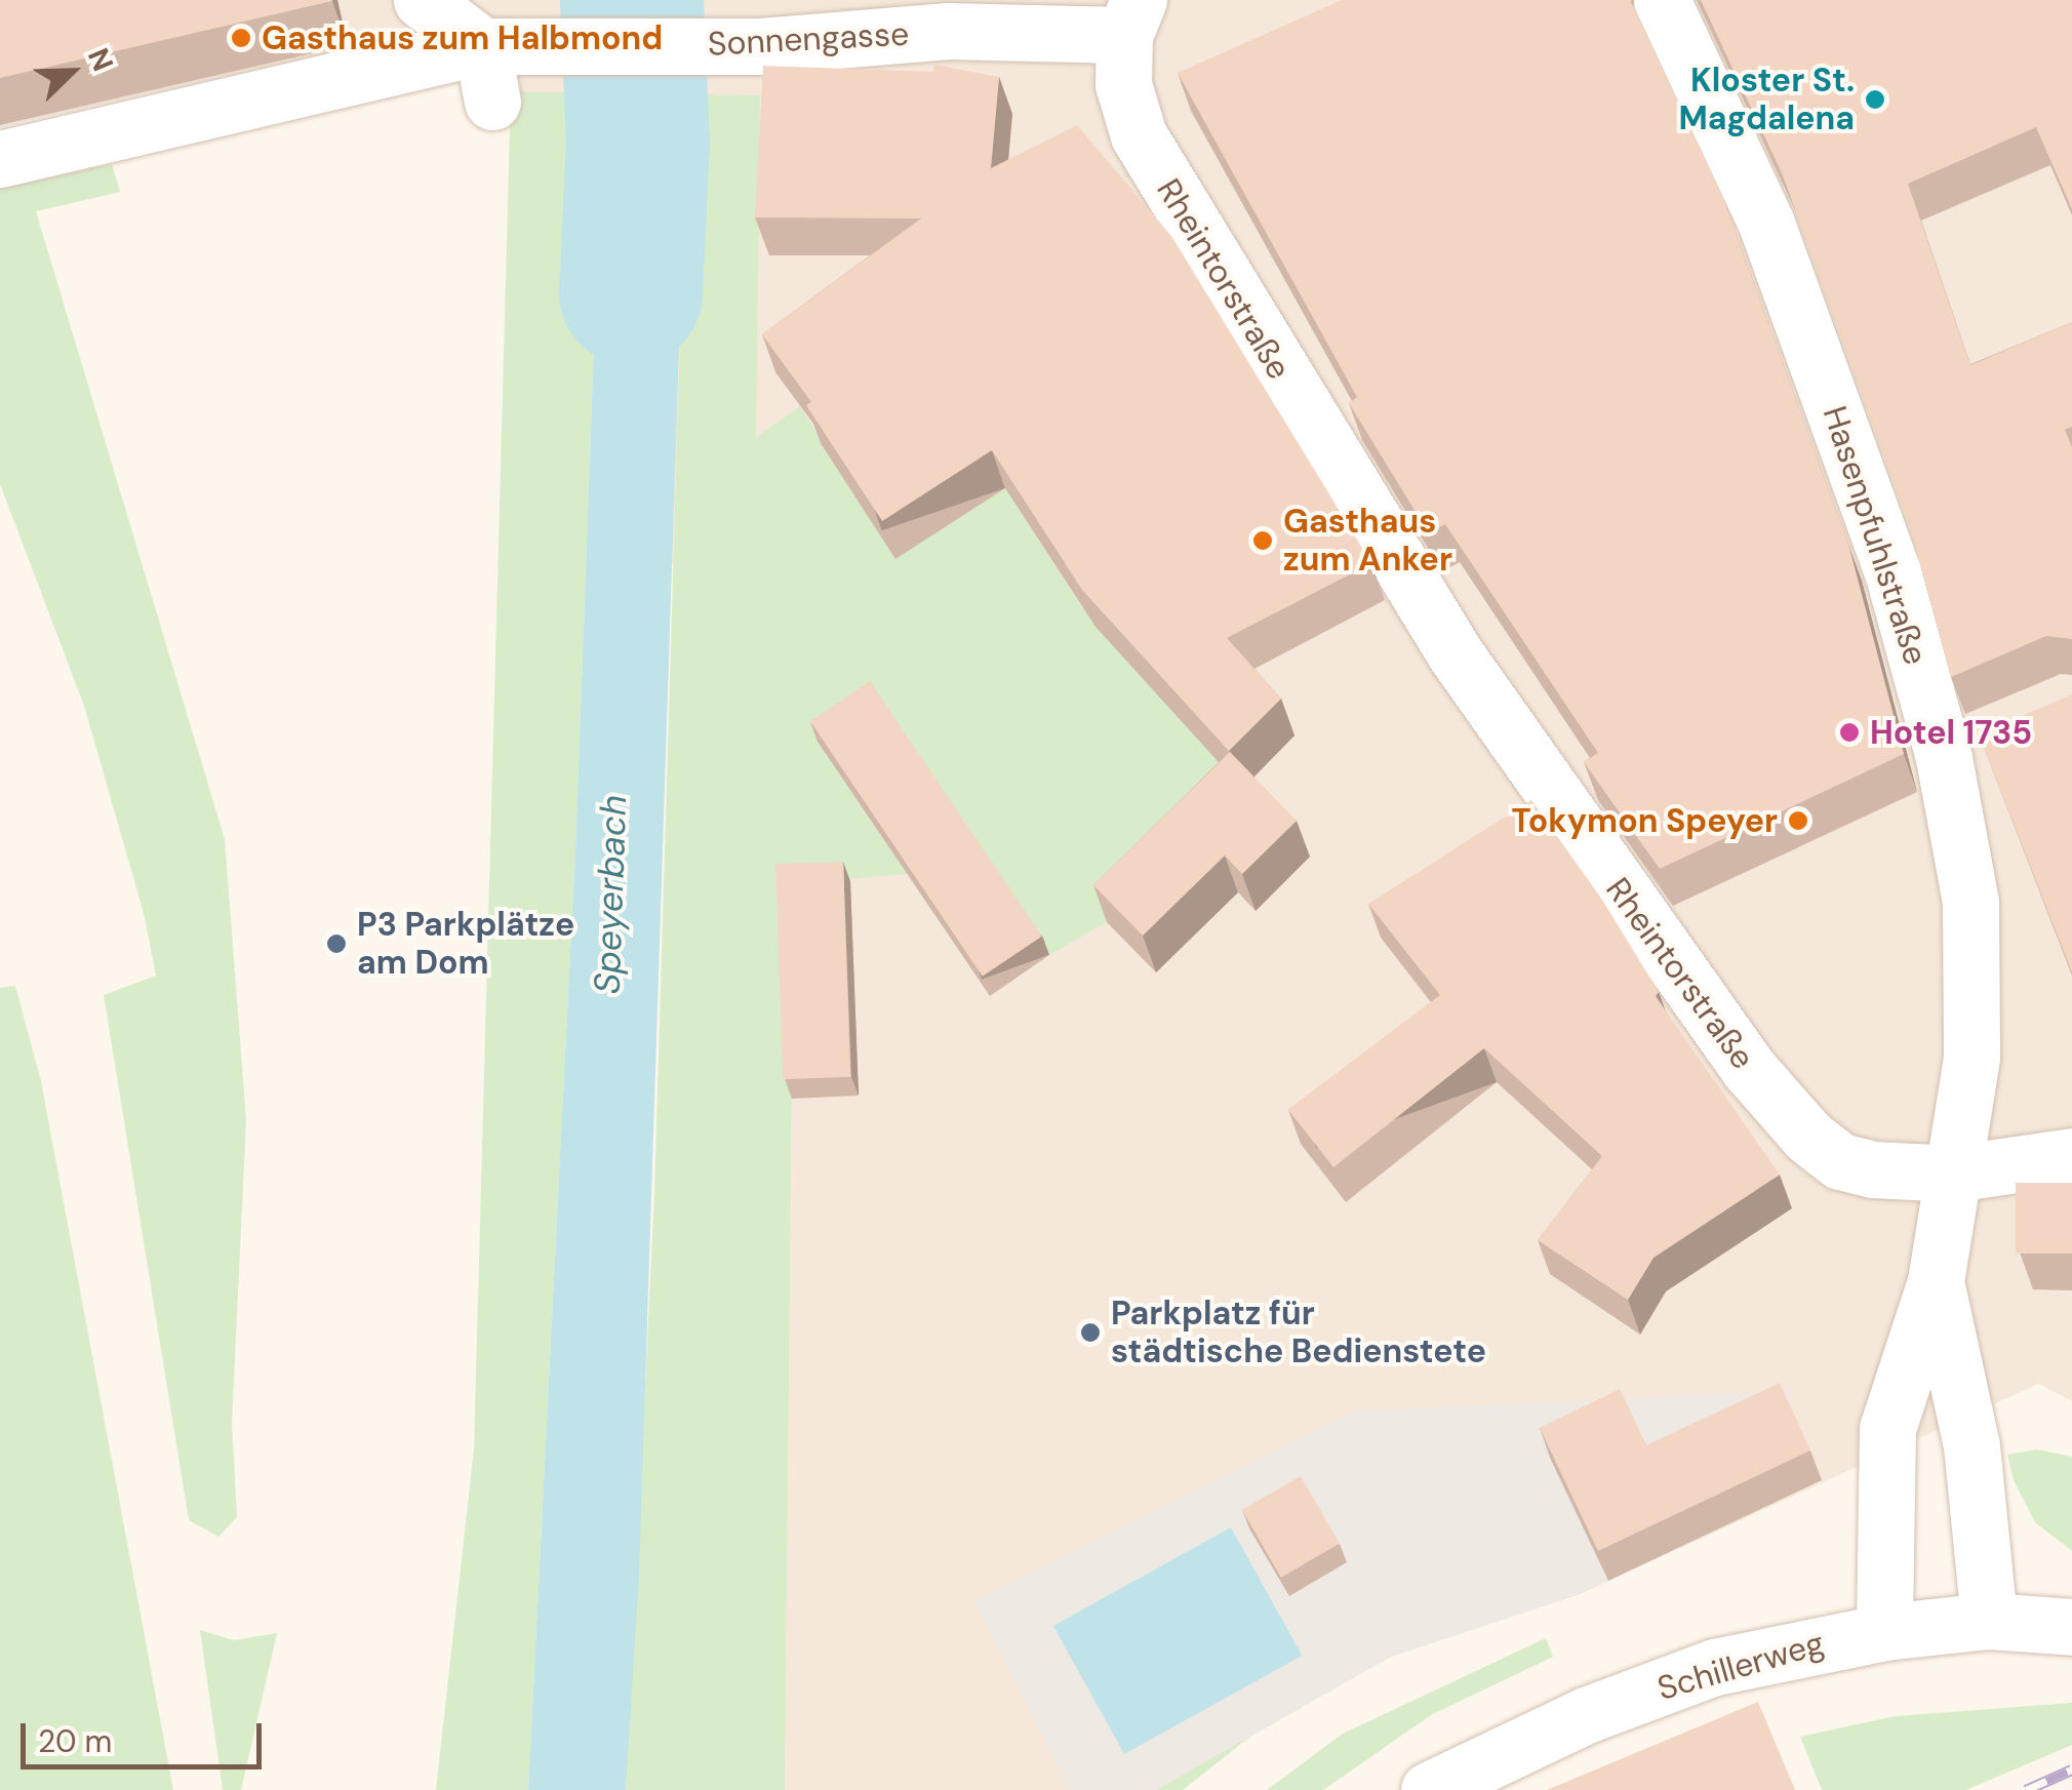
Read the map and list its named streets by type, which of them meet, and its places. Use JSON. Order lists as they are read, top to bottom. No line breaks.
{"streets":{"street":["Sonnengasse","Rheintorstraße","Hasenpfuhlstraße","Schillerweg"]},"crossings":[["Sonnengasse","Rheintorstraße"],["Rheintorstraße","Hasenpfuhlstraße"],["Hasenpfuhlstraße","Schillerweg"]],"water":["Speyerbach"],"places":["Gasthaus zum Halbmond","Kloster St. Magdalena","Gasthaus zum Anker","Hotel 1735","Tokymon Speyer","P3 Parkplätze am Dom","Parkplatz für städtische Bedienstete"],"scale_bar":"20 m","north":"top right"}
